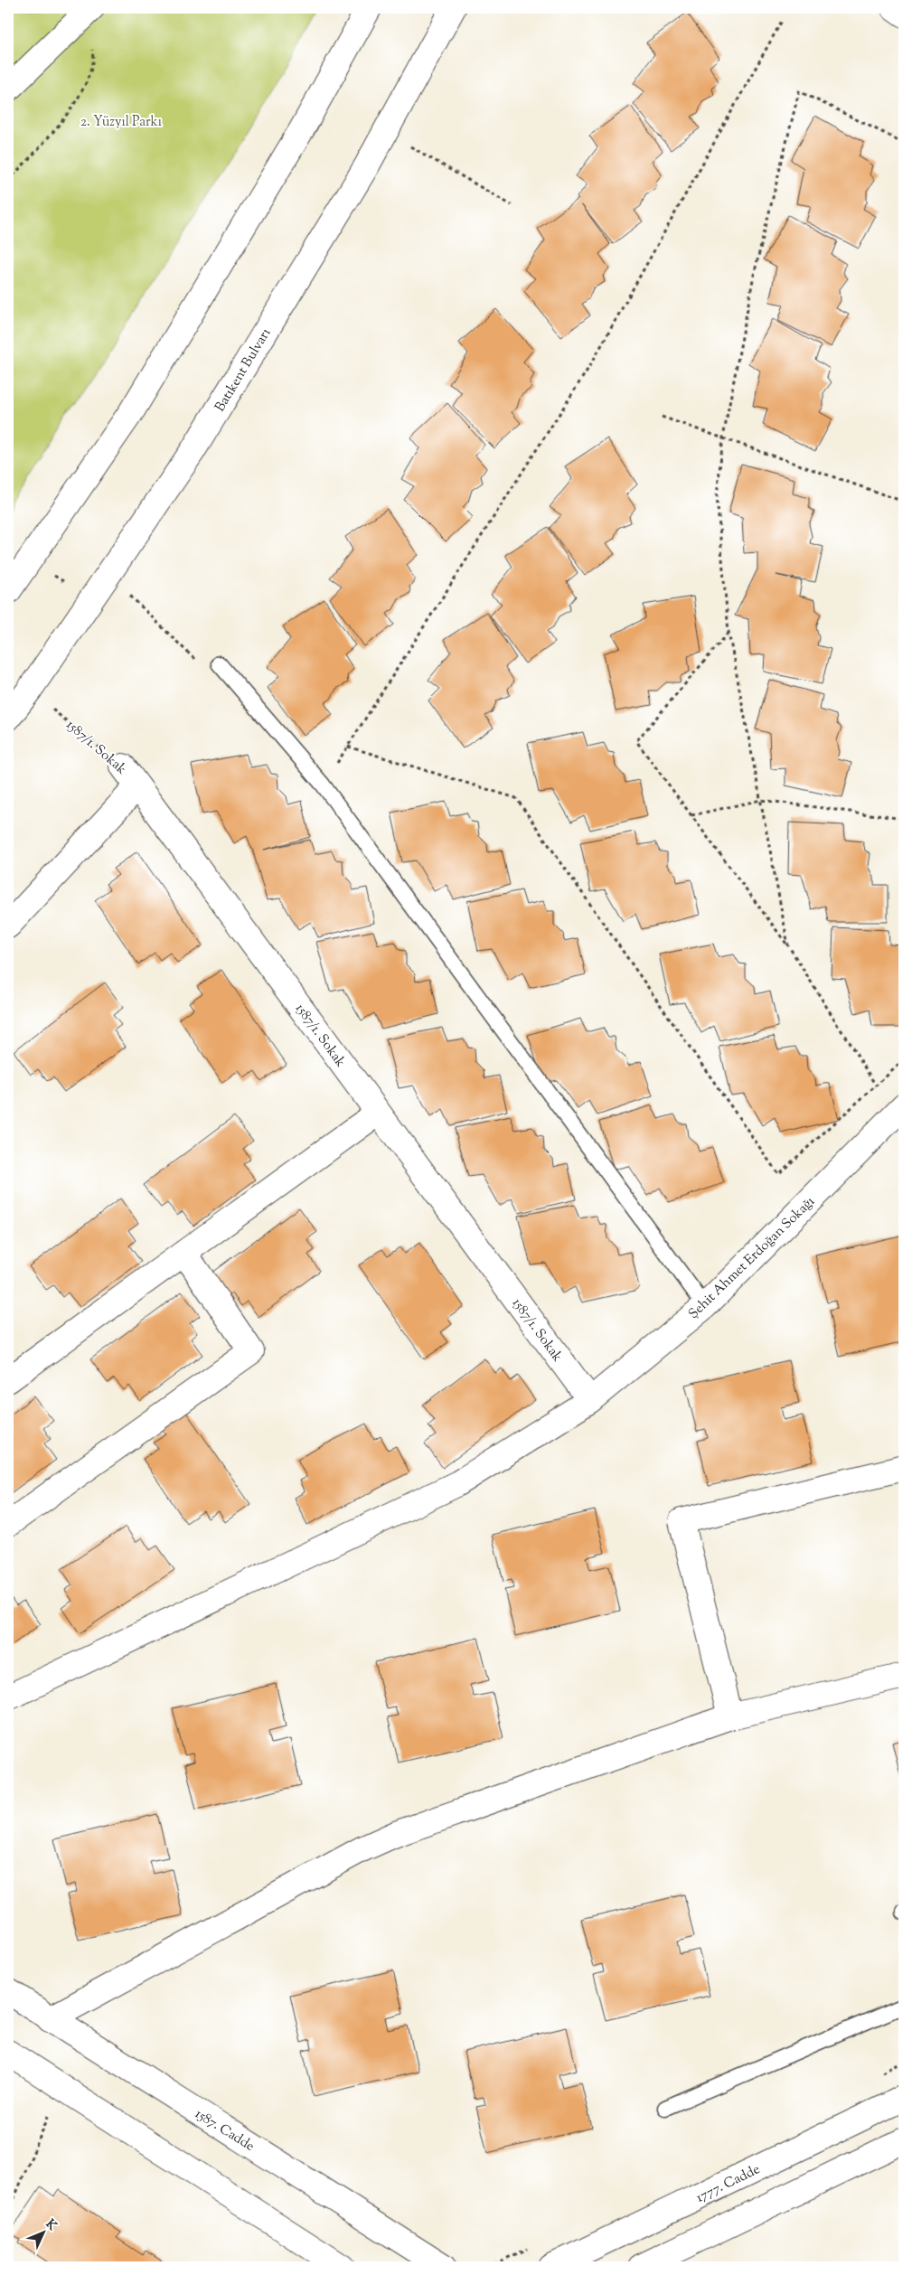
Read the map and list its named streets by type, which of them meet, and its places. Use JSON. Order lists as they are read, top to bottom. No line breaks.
{"streets":{"street":["Batıkent Bulvarı","1587/1. Sokak","Şehit Ahmet Erdoğan Sokağı","1587. Cadde","1777. Cadde"]},"crossings":[["Batıkent Bulvarı","1587/1. Sokak"],["1587/1. Sokak","Şehit Ahmet Erdoğan Sokağı"]],"parks":["2. Yüzyıl Parkı"],"north":"top right"}
